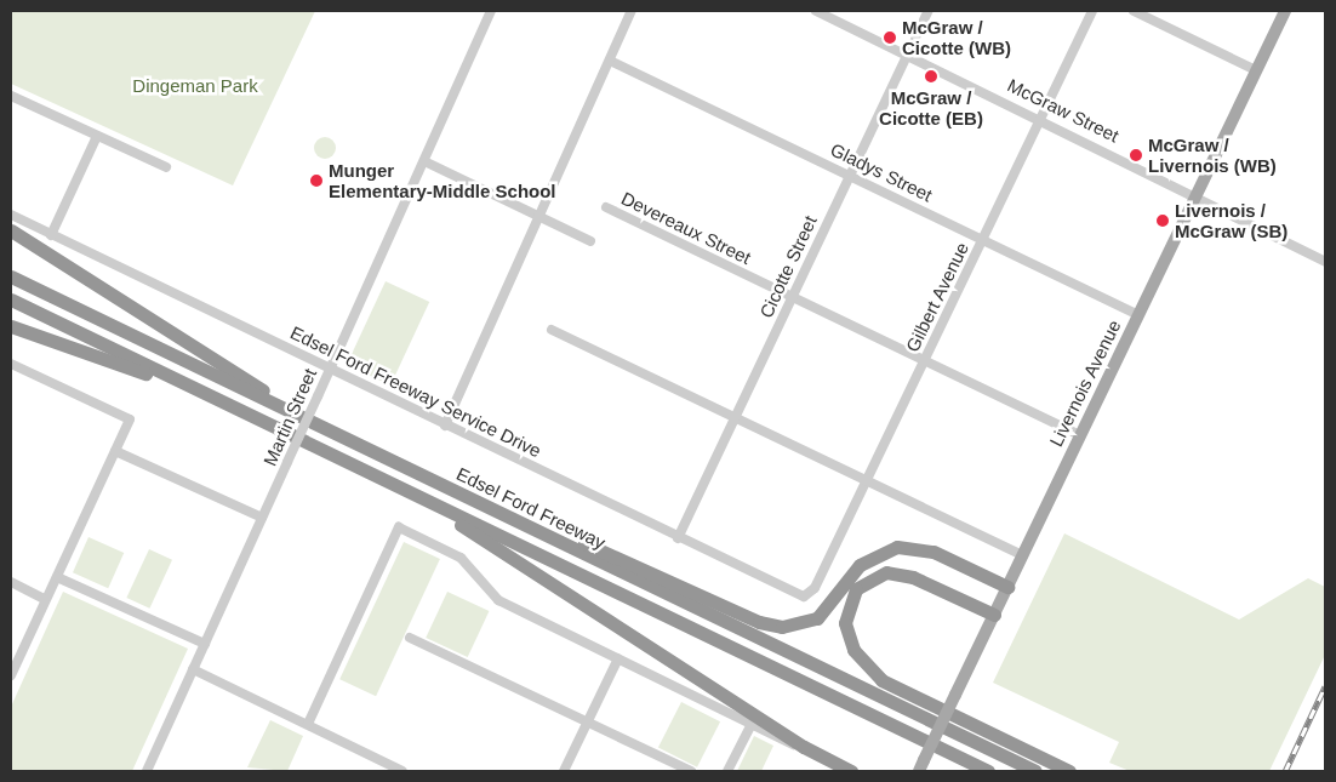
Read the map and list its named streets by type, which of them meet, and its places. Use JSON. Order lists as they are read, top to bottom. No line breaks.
{"streets":{"highway":["Edsel Ford Freeway"],"main road":["Livernois Avenue"],"street":["McGraw Street","Gladys Street","Devereaux Street","Cicotte Street","Gilbert Avenue","Edsel Ford Freeway Service Drive","Martin Street"]},"crossings":[["McGraw Street","Cicotte Street"],["McGraw Street","Gilbert Avenue"],["McGraw Street","Livernois Avenue"],["Gladys Street","Cicotte Street"],["Gladys Street","Gilbert Avenue"],["Gladys Street","Livernois Avenue"],["Devereaux Street","Cicotte Street"],["Devereaux Street","Gilbert Avenue"],["Devereaux Street","Livernois Avenue"],["Cicotte Street","Edsel Ford Freeway Service Drive"],["Gilbert Avenue","Edsel Ford Freeway Service Drive"],["Edsel Ford Freeway Service Drive","Martin Street"]],"parks":["Dingeman Park"],"places":["McGraw / Cicotte (WB)","McGraw / Cicotte (EB)","McGraw / Livernois (WB)","Munger Elementary-Middle School","Livernois / McGraw (SB)"]}
